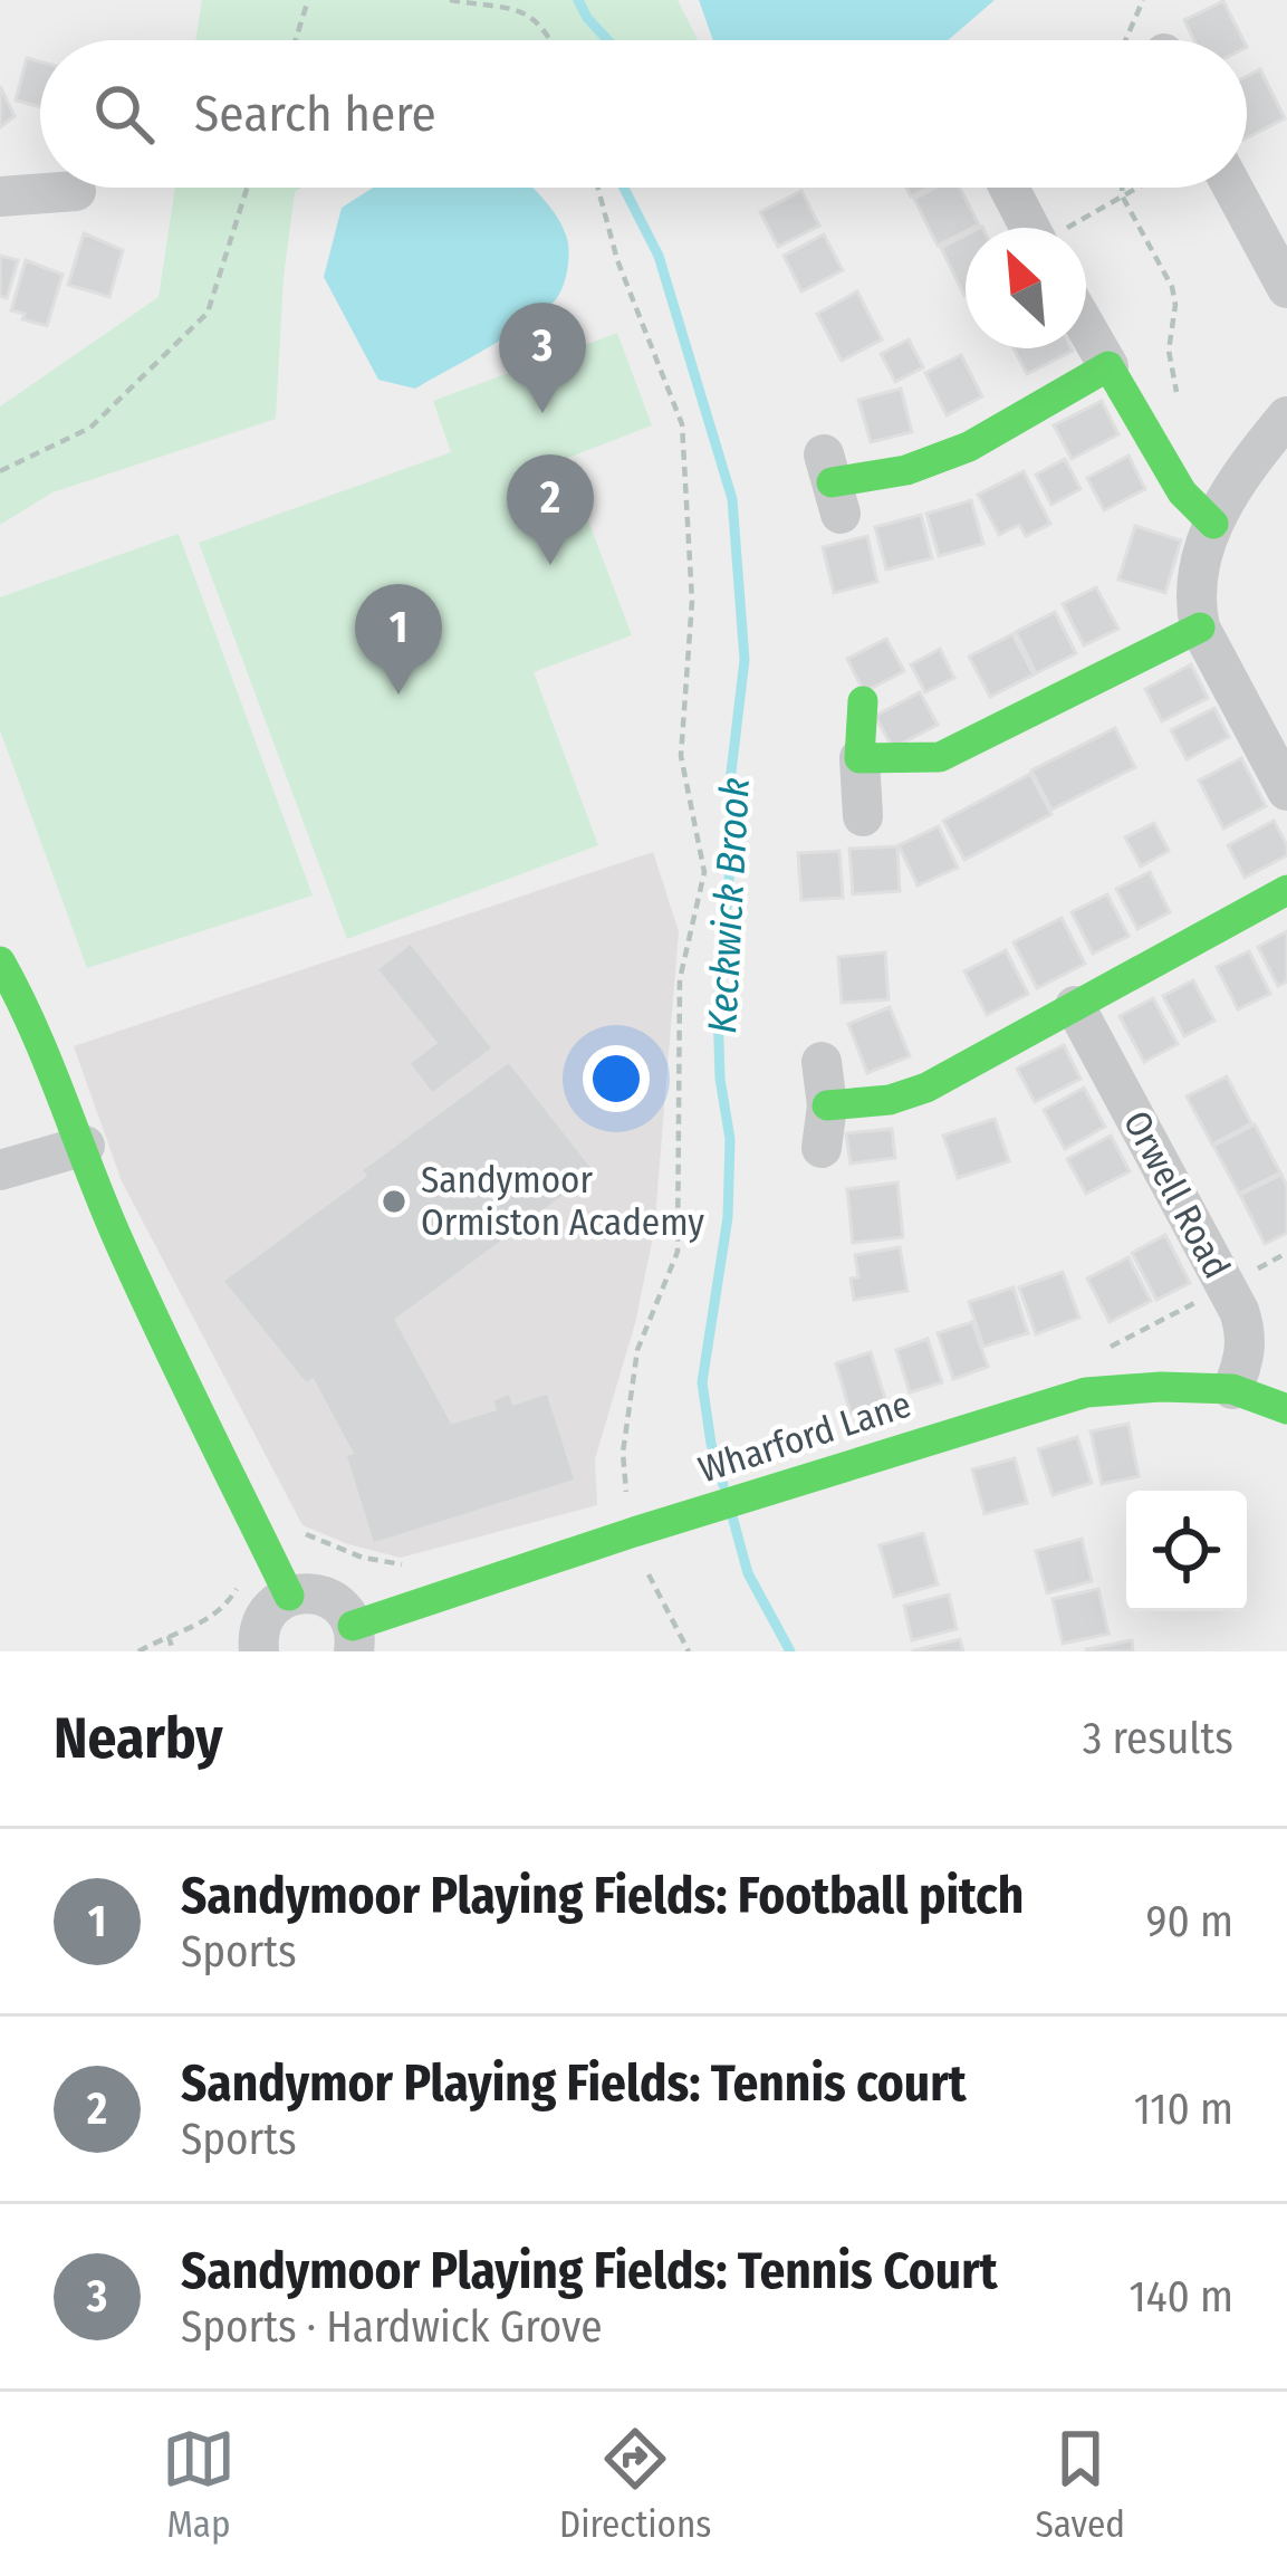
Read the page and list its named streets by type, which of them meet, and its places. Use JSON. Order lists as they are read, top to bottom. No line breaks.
{"streets":{"street":["Orwell Road","Wharford Lane"]},"crossings":[["Orwell Road","Wharford Lane"]],"water":["Keckwick Brook"],"places":["Sandymoor Ormiston Academy"],"north":"top left","page":{"search":"Search here","pins":["3","2","1"],"heading":["Nearby","3 results"],"list":[{"mark":"1","name":"Sandymoor Playing Fields: Football pitch","note":"Sports","value":"90 m"},{"mark":"2","name":"Sandymor Playing Fields: Tennis court","note":"Sports","value":"110 m"},{"mark":"3","name":"Sandymoor Playing Fields: Tennis Court","note":"Sports · Hardwick Grove","value":"140 m"}],"nav":["Map","Directions","Saved"]}}
